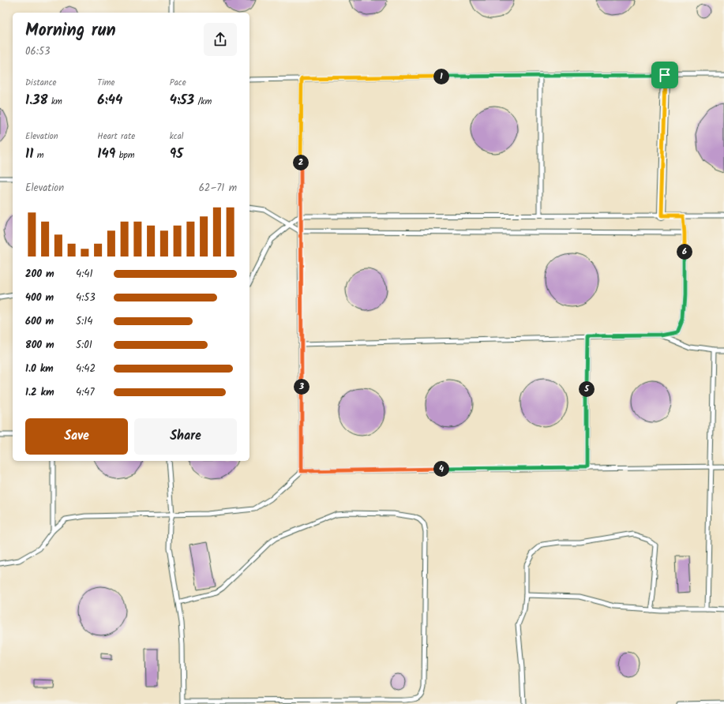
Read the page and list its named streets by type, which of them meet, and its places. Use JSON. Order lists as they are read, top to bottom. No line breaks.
{"page":{"heading":["Morning run","06:53"],"stats":[["Distance","1.38 km"],["Time","6:44"],["Pace","4:53 /km"],["Elevation","11 m"],["Heart rate","149 bpm"],["kcal","95"]],"pins":["1","2","6","3","5","4"],"chart":["Elevation","62–71 m"],"list":[{"name":"200 m","note":"4:41"},{"name":"400 m","note":"4:53"},{"name":"600 m","note":"5:14"},{"name":"800 m","note":"5:01"},{"name":"1.0 km","note":"4:42"},{"name":"1.2 km","note":"4:47"}],"buttons":["Save","Share"]}}
